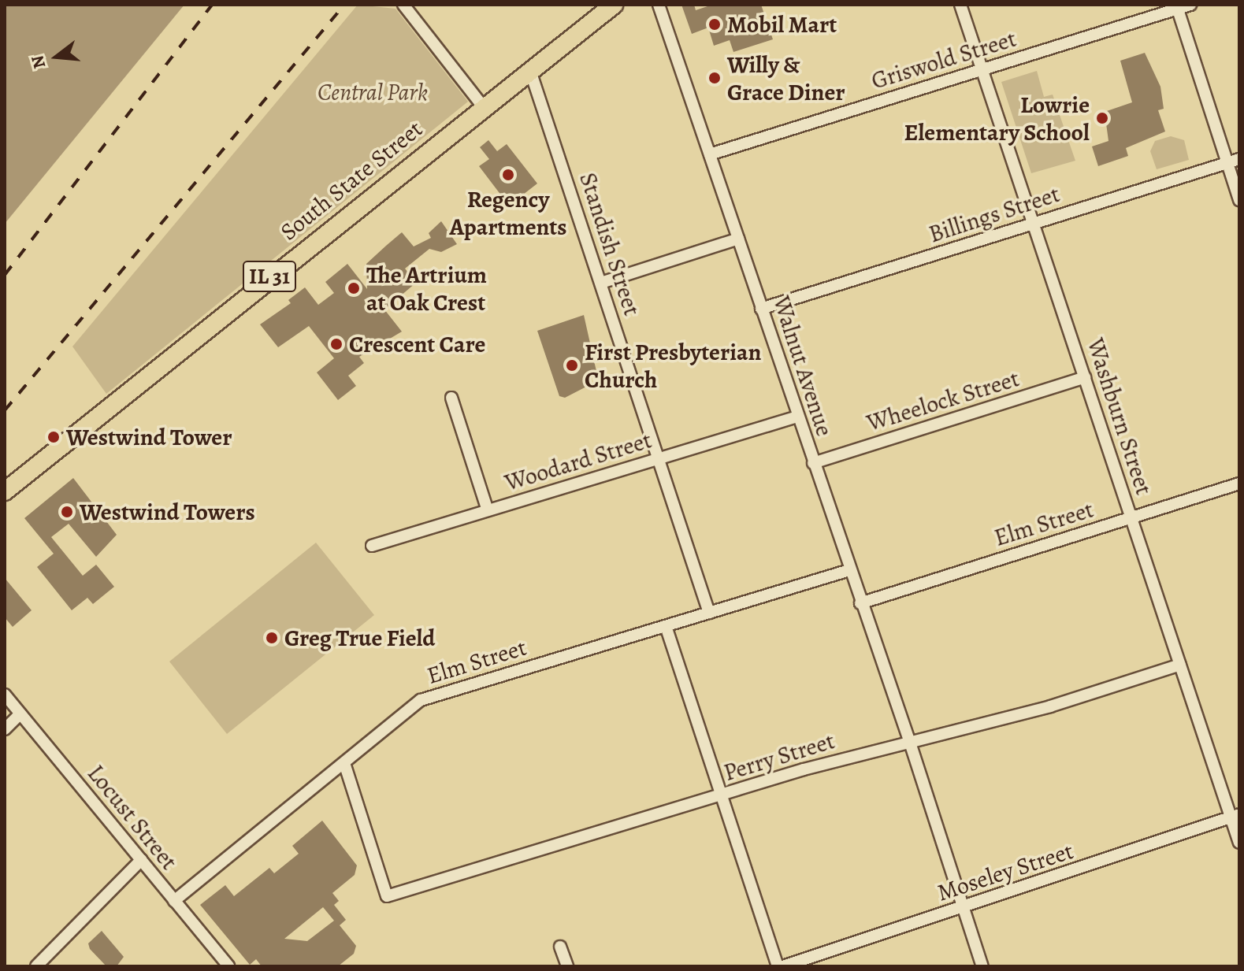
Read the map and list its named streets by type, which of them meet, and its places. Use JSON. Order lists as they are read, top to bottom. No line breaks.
{"streets":{"main road":["South State Street","IL 31"],"street":["Griswold Street","Billings Street","Standish Street","Walnut Avenue","Wheelock Street","Washburn Street","Woodard Street","Elm Street","Perry Street","Locust Street","Moseley Street"]},"crossings":[["Griswold Street","Walnut Avenue"],["Griswold Street","Washburn Street"],["South State Street","Standish Street"],["Billings Street","Walnut Avenue"],["Billings Street","Washburn Street"],["Standish Street","Woodard Street"],["Standish Street","Elm Street"],["Walnut Avenue","Wheelock Street"],["Walnut Avenue","Woodard Street"],["Walnut Avenue","Elm Street"],["Walnut Avenue","Perry Street"],["Walnut Avenue","Moseley Street"],["Wheelock Street","Washburn Street"],["Washburn Street","Elm Street"],["Washburn Street","Perry Street"],["Washburn Street","Moseley Street"],["Elm Street","Perry Street"],["Elm Street","Locust Street"]],"parks":["Central Park"],"places":["Mobil Mart","Willy & Grace Diner","Lowrie Elementary School","Regency Apartments","The Artrium at Oak Crest","Crescent Care","First Presbyterian Church","Westwind Tower","Westwind Towers","Greg True Field"],"north":"left"}
